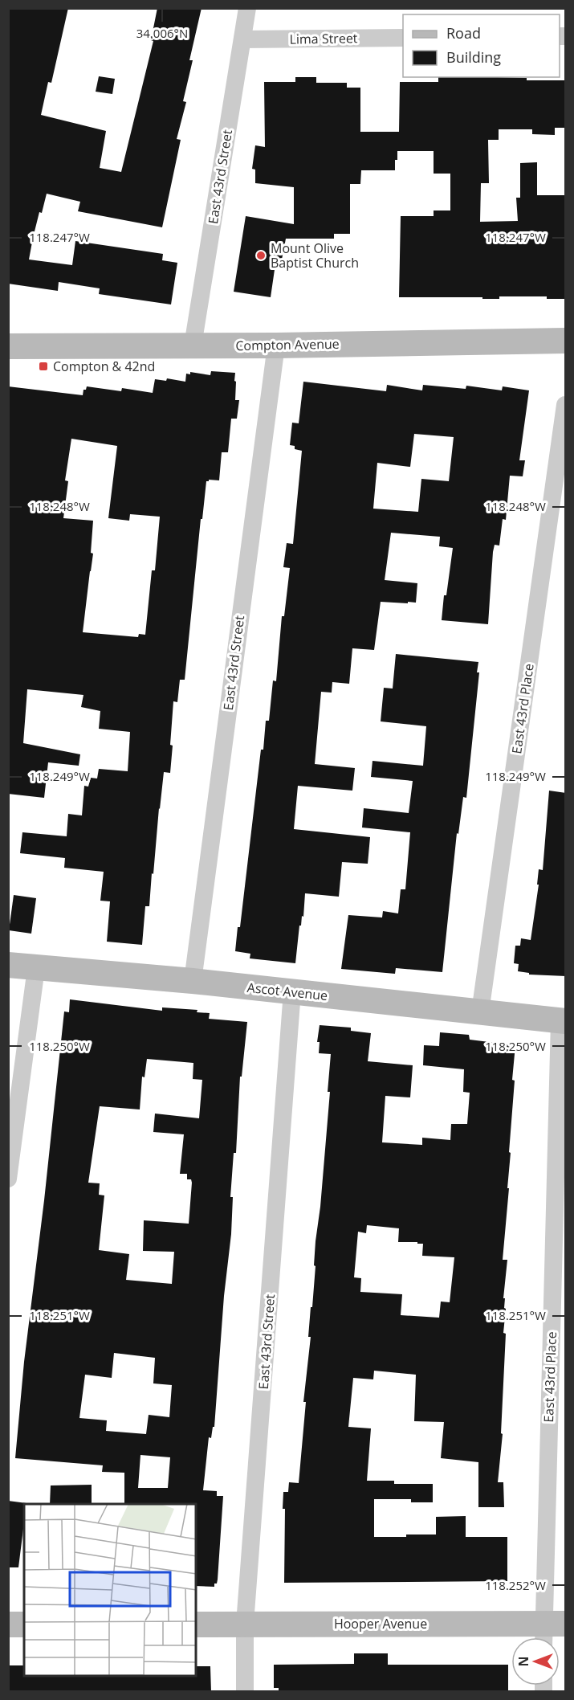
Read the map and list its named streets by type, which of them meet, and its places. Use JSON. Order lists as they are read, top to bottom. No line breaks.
{"streets":{"street":["Lima Street","East 43rd Street","Compton Avenue","East 43rd Place","Ascot Avenue","Hooper Avenue"]},"crossings":[["Lima Street","East 43rd Street"],["East 43rd Street","Compton Avenue"],["East 43rd Street","Ascot Avenue"],["East 43rd Street","Hooper Avenue"],["East 43rd Place","Ascot Avenue"],["East 43rd Place","Hooper Avenue"]],"places":{"other":["Mount Olive Baptist Church"],"transit":["Compton & 42nd"]},"legend":["Road","Building"],"north":"left","coordinates":["34.006°N","118.247°W","118.248°W","118.249°W","118.250°W","118.251°W","118.252°W"]}
